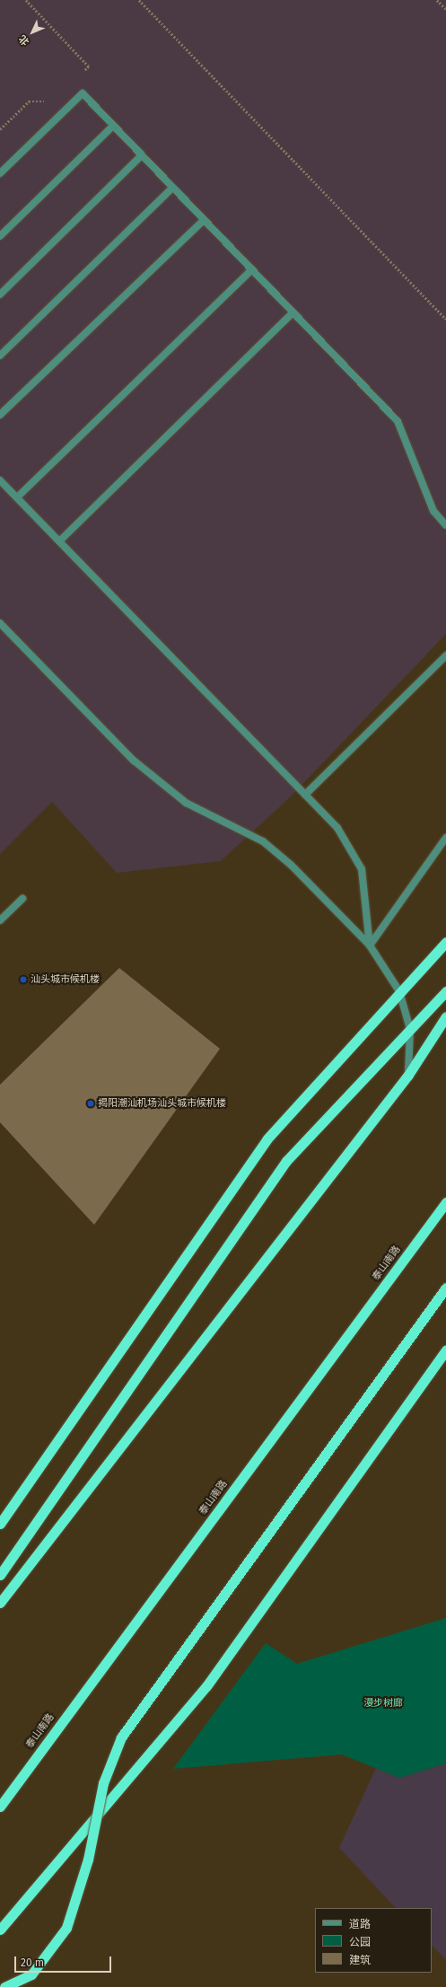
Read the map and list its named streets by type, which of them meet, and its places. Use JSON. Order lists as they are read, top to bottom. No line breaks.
{"streets":{"highway":["泰山南路"]},"parks":["漫步树廊"],"places":["汕头城市候机楼","揭阳潮汕机场汕头城市候机楼"],"legend":["道路","公园","建筑"],"scale_bar":"20 m","north":"bottom left"}
